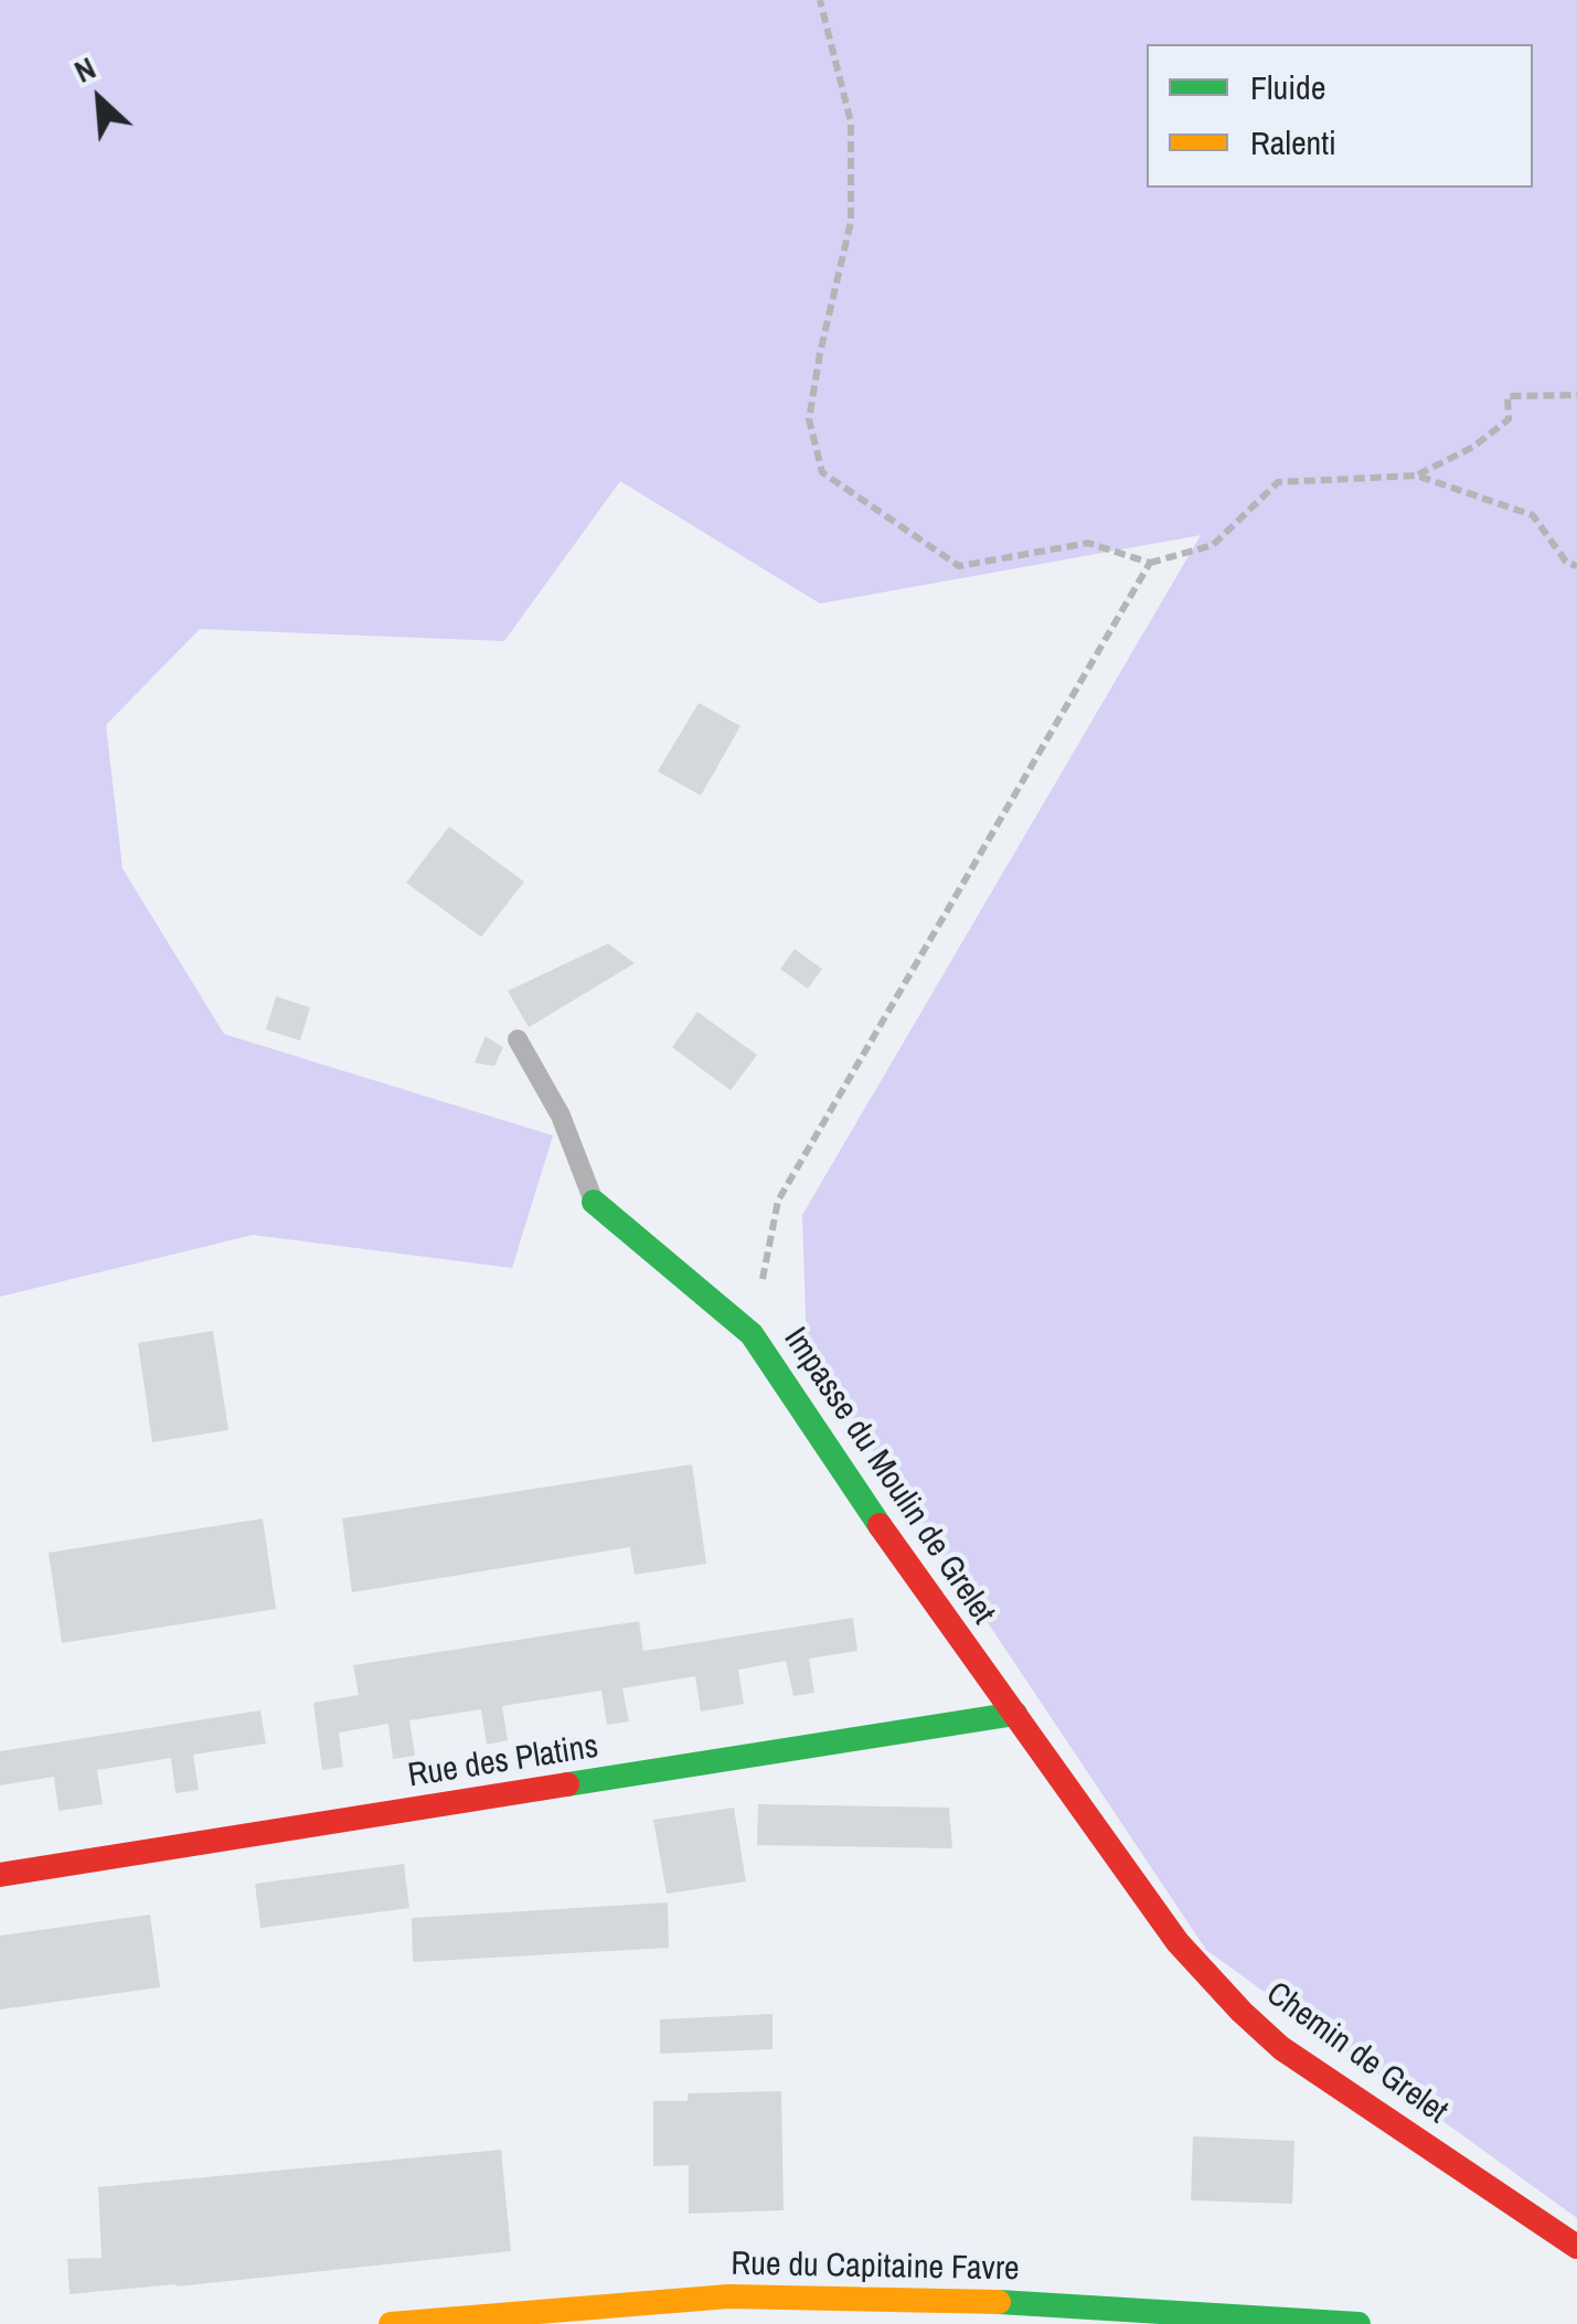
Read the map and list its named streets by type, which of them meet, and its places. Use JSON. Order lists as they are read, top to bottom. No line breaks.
{"streets":{"street":["Impasse du Moulin de Grelet","Rue des Platins","Chemin de Grelet","Rue du Capitaine Favre"]},"crossings":[["Impasse du Moulin de Grelet","Rue des Platins"],["Impasse du Moulin de Grelet","Chemin de Grelet"],["Rue des Platins","Chemin de Grelet"]],"legend":["Fluide","Ralenti"],"north":"top left"}
